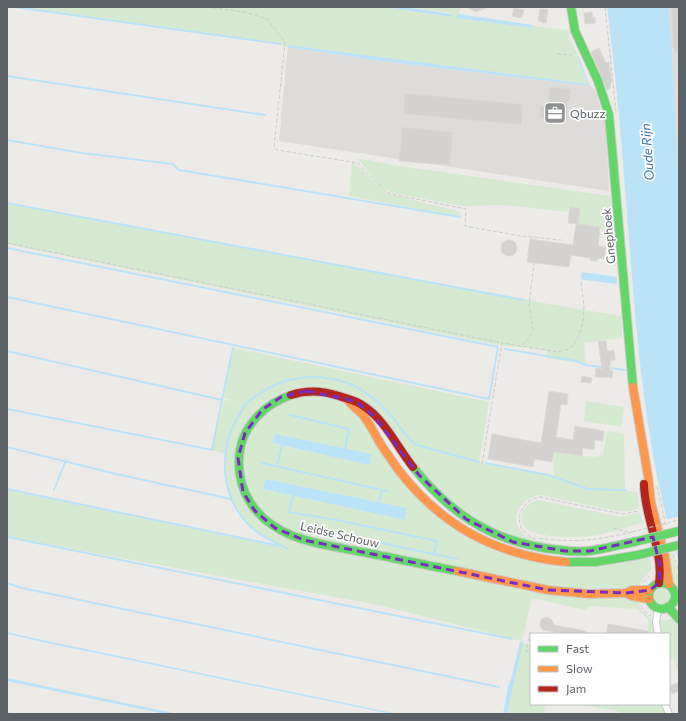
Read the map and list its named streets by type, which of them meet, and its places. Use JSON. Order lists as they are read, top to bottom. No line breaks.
{"streets":{"street":["Gnephoek","Leidse Schouw"]},"crossings":[["Gnephoek","Leidse Schouw"]],"water":["Oude Rijn"],"places":{"office":["Qbuzz"]},"legend":["Fast","Slow","Jam"]}
